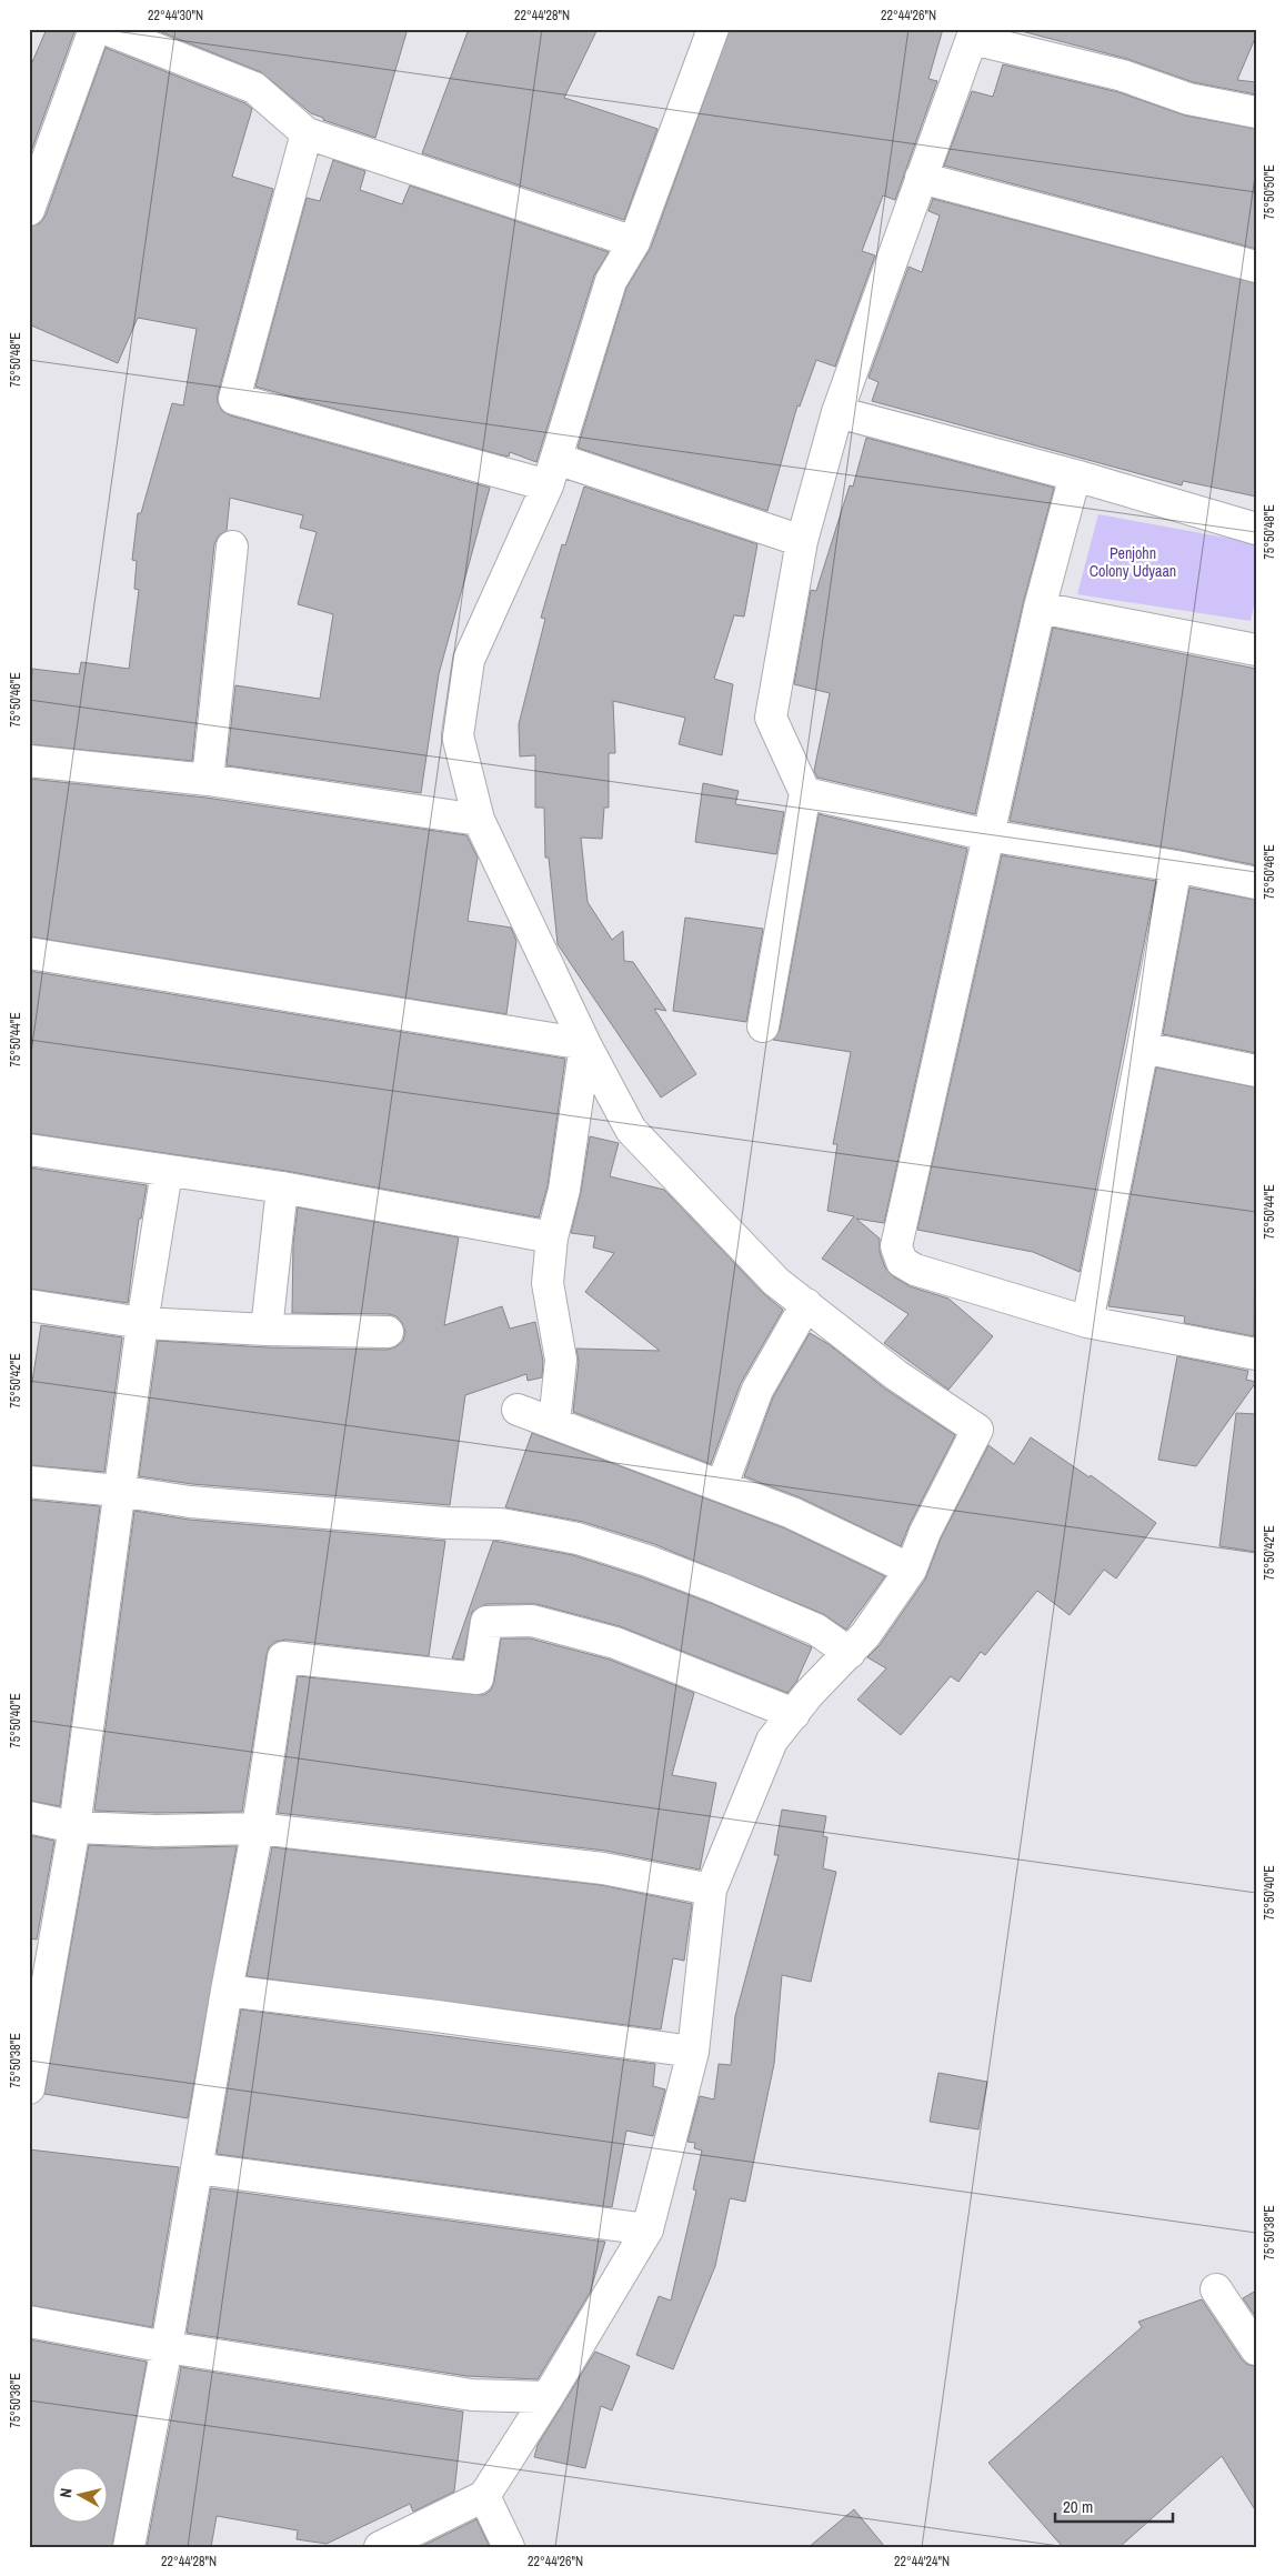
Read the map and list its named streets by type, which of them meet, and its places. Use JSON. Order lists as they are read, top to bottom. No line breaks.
{"parks":["Penjohn Colony Udyaan"],"scale_bar":"20 m","north":"left","coordinates":["22°44'30\"N","22°44'28\"N","22°44'26\"N","75°50'50\"E","75°50'48\"E","75°50'46\"E","75°50'44\"E","75°50'42\"E","75°50'40\"E","75°50'38\"E","75°50'36\"E","22°44'24\"N"]}
